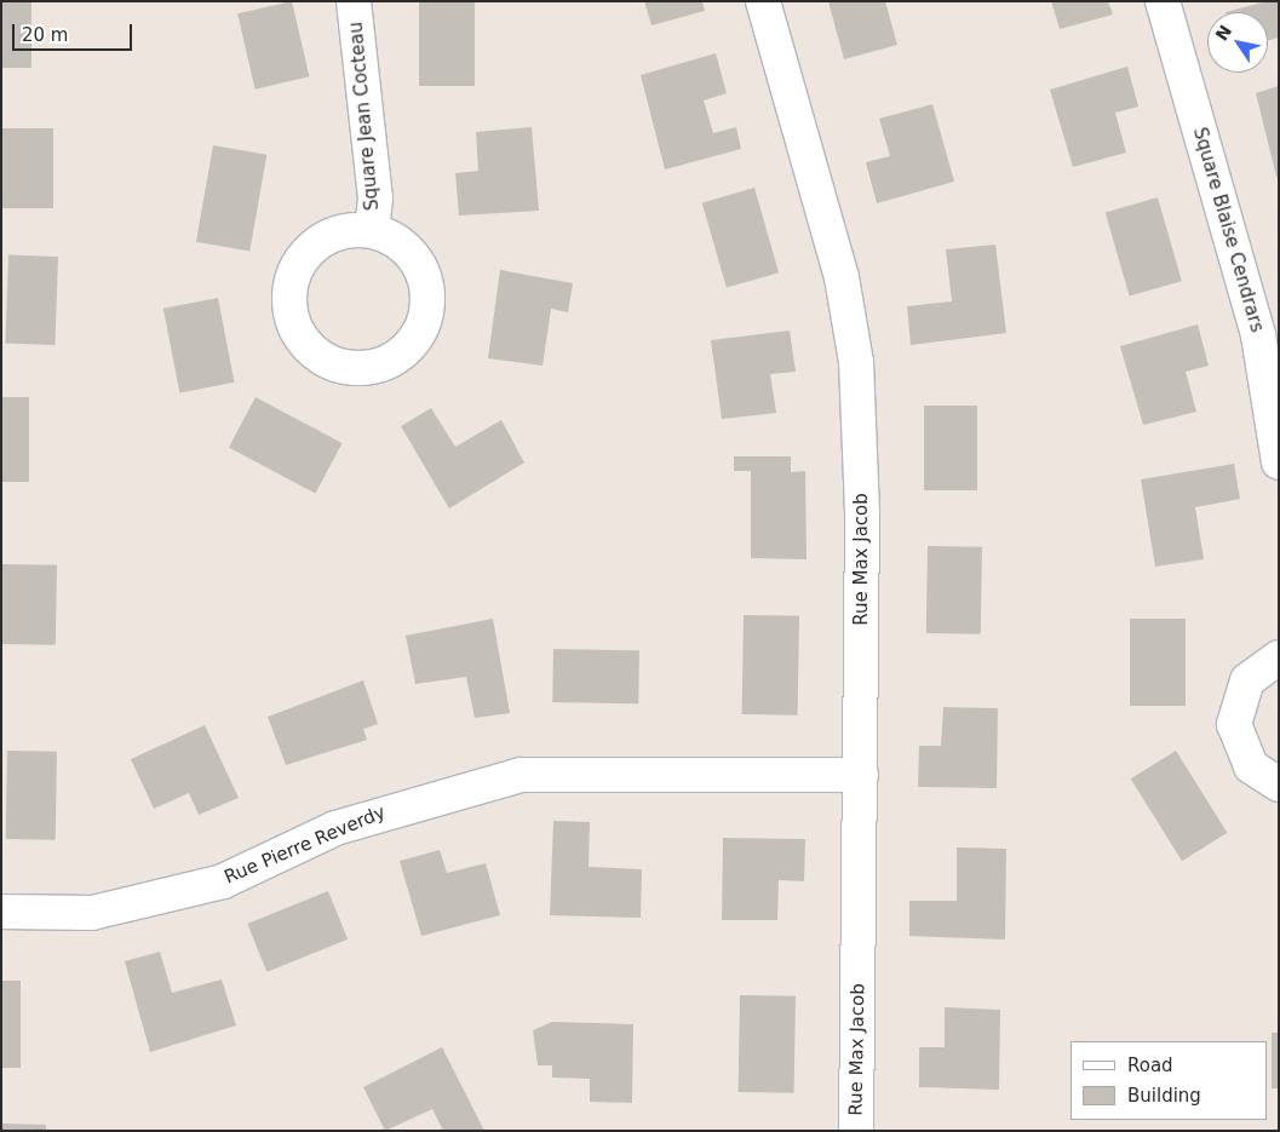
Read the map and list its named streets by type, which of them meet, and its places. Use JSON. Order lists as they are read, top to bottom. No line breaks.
{"streets":{"street":["Square Jean Cocteau","Square Blaise Cendrars","Rue Max Jacob","Rue Pierre Reverdy"]},"crossings":[["Rue Max Jacob","Rue Pierre Reverdy"]],"legend":["Road","Building"],"scale_bar":"20 m","north":"top left"}
